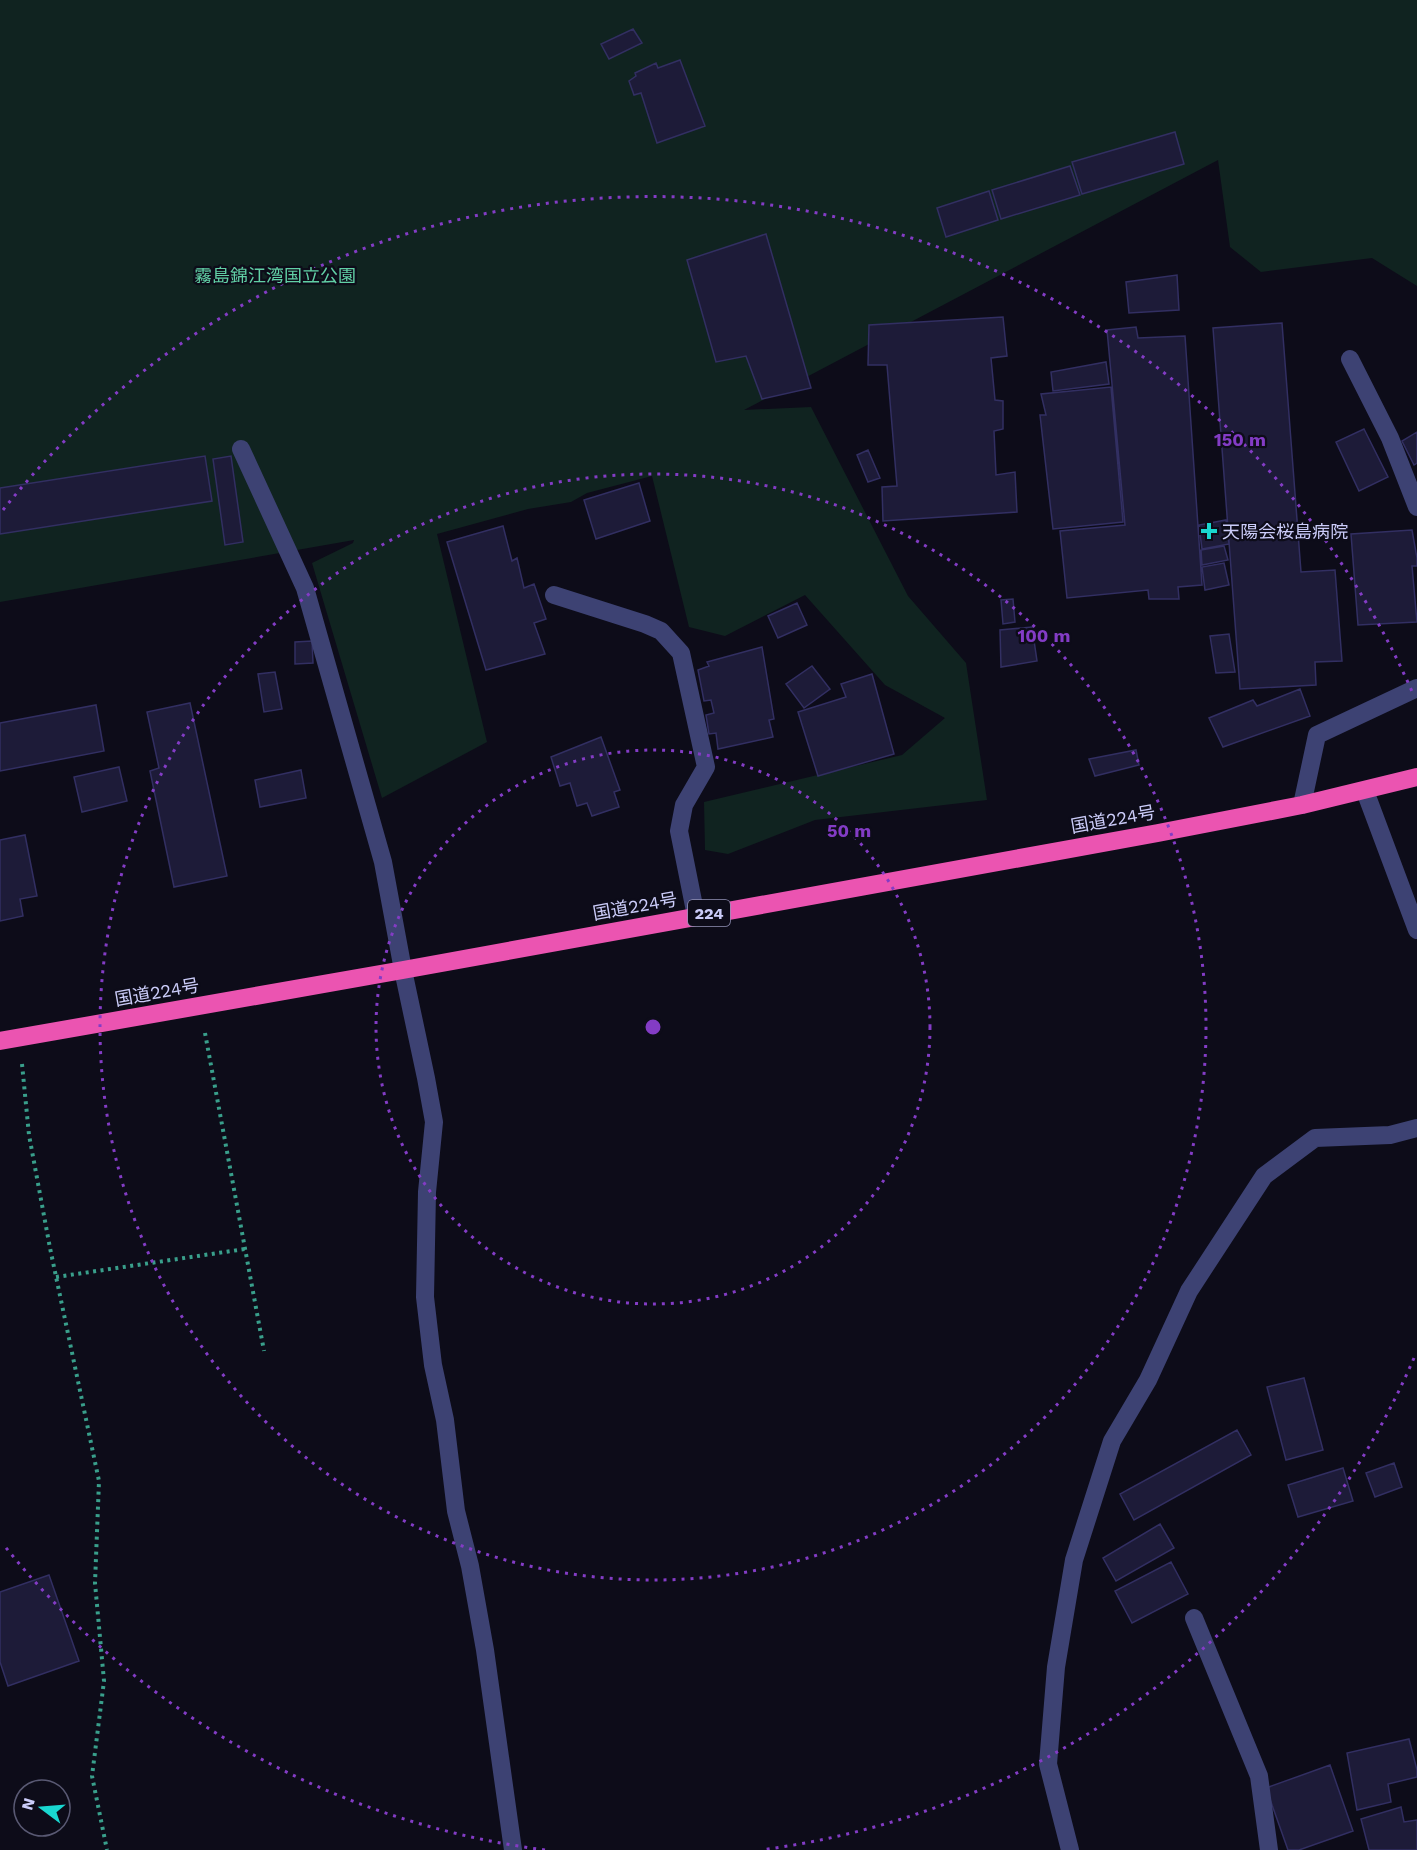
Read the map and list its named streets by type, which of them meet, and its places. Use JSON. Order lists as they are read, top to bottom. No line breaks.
{"streets":{"highway":["国道224号","224"]},"parks":["霧島錦江湾国立公園"],"places":{"health":["天陽会桜島病院"]},"north":"left","rings":["150 m","100 m","50 m"]}
